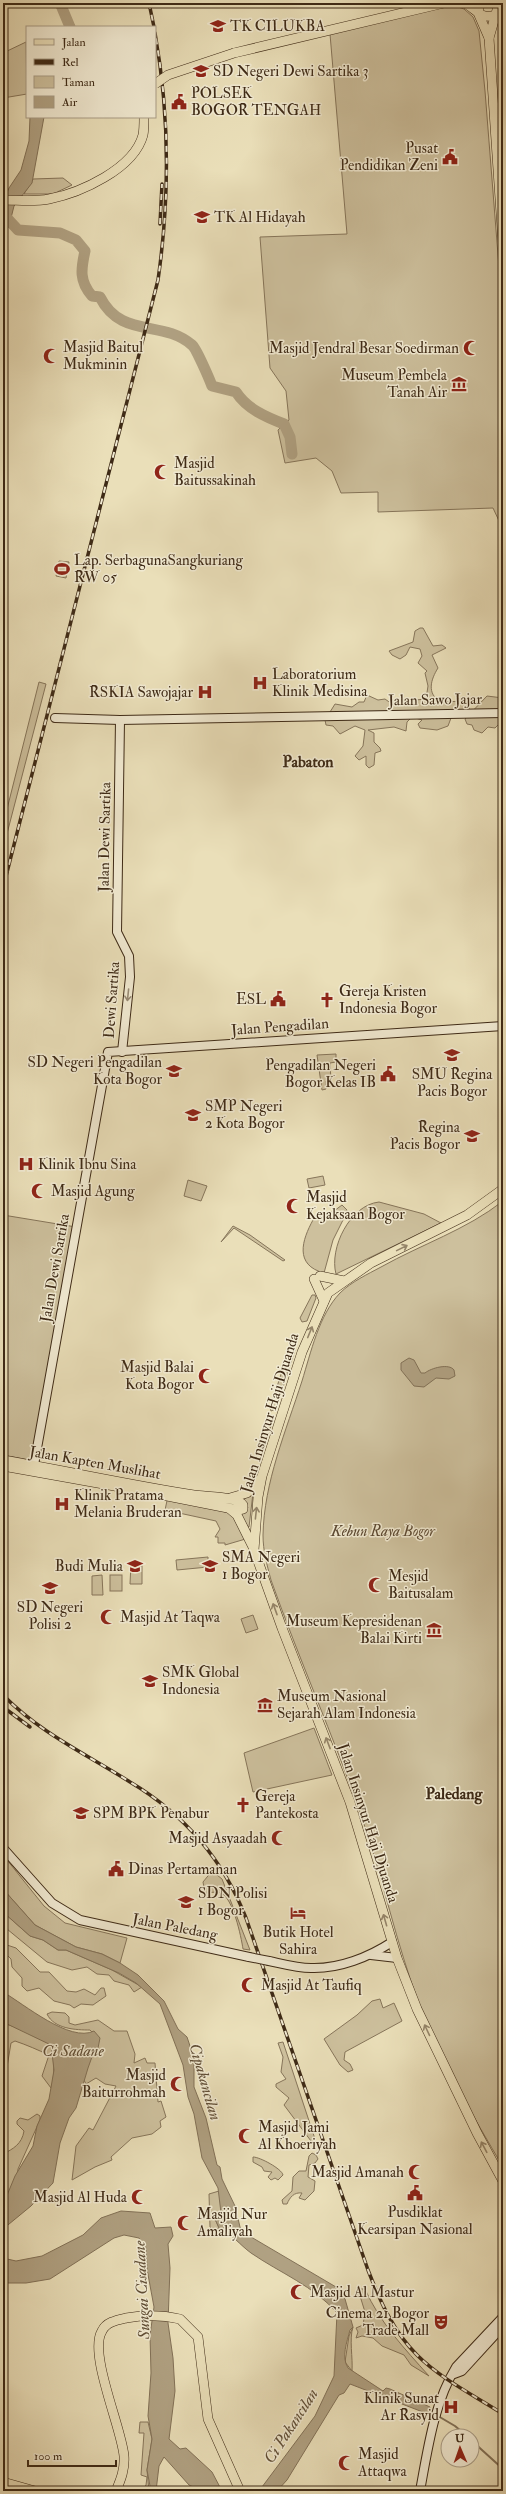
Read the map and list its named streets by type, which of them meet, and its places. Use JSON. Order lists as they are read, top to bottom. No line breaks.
{"streets":{"main road":["Jalan Insinyur Haji Djuanda","Jalan Kapten Muslihat"],"street":["Jalan Sawo Jajar","Jalan Dewi Sartika","Dewi Sartika","Jalan Pengadilan","Jalan Paledang"]},"crossings":[["Jalan Sawo Jajar","Jalan Dewi Sartika"],["Jalan Dewi Sartika","Dewi Sartika"],["Jalan Dewi Sartika","Jalan Pengadilan"],["Jalan Dewi Sartika","Jalan Kapten Muslihat"],["Dewi Sartika","Jalan Pengadilan"],["Jalan Insinyur Haji Djuanda","Jalan Paledang"]],"one_way":["Dewi Sartika","Jalan Insinyur Haji Djuanda"],"districts":["Pabaton","Paledang"],"water":["Ci Sadane","Cipakancilan","Sungai Cisadane","Ci Pakancilan"],"parks":["Kebun Raya Bogor"],"places":{"school or university":["TK CILUKBA","SD Negeri Dewi Sartika 3","TK Al Hidayah","SMU Regina Pacis Bogor","SD Negeri Pengadilan Kota Bogor","SMP Negeri 2 Kota Bogor","Regina Pacis Bogor","Budi Mulia","SMA Negeri 1 Bogor","SD Negeri Polisi 2","SMK Global Indonesia","SPM BPK Penabur","SDN Polisi 1 Bogor"],"public building":["POLSEK BOGOR TENGAH","Pusat Pendidikan Zeni","ESL","Pengadilan Negeri Bogor Kelas IB","Dinas Pertamanan","Pusdiklat Kearsipan Nasional"],"mosque":["Masjid Jendral Besar Soedirman","Masjid Baitul Mukminin","Masjid Baitussakinah","Masjid Agung","Masjid Kejaksaan Bogor","Masjid Balai Kota Bogor","Mesjid Baitusalam","Masjid At Taqwa","Masjid Asyaadah","Masjid At Taufiq","Masjid Baiturrohmah","Masjid Jami Al Khoeriyah","Masjid Amanah","Masjid Al Huda","Masjid Nur Amaliyah","Masjid Al Mastur","Masjid Attaqwa"],"museum":["Museum Pembela Tanah Air","Museum Kepresidenan Balai Kirti","Museum Nasional Sejarah Alam Indonesia"],"sports":["Lap. SerbagunaSangkuriang RW 05"],"hospital":["Laboratorium Klinik Medisina","RSKIA Sawojajar","Klinik Ibnu Sina","Klinik Pratama Melania Bruderan","Klinik Sunat Ar Rasyid"],"church":["Gereja Kristen Indonesia Bogor","Gereja Pantekosta"],"hotel":["Butik Hotel Sahira"],"theatre":["Cinema 21 Bogor Trade Mall"]},"legend":["Jalan","Rel","Taman","Air"],"scale_bar":"100 m","north":"top"}
